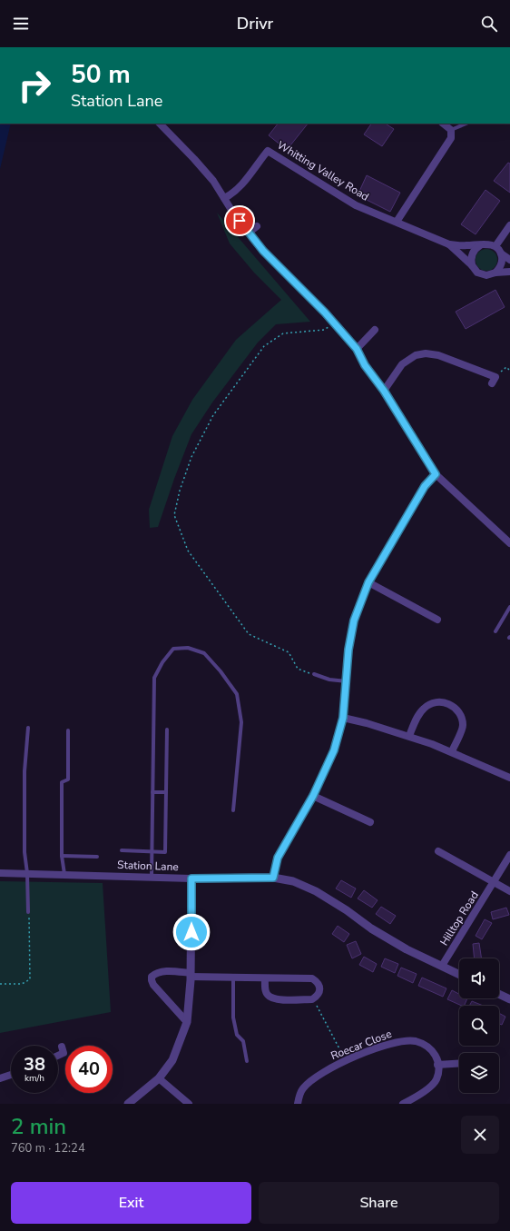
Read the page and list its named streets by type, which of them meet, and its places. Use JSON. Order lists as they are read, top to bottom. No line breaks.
{"streets":{"street":["Whitting Valley Road","Station Lane","Hilltop Road","Roecar Close"]},"crossings":[["Station Lane","Hilltop Road"]],"page":{"header":"Drivr","turn":["50 m","Station Lane"],"speed":"38 km/h","limit":"40","heading":["2 min","760 m · 12:24"],"buttons":["Exit","Share"]}}
